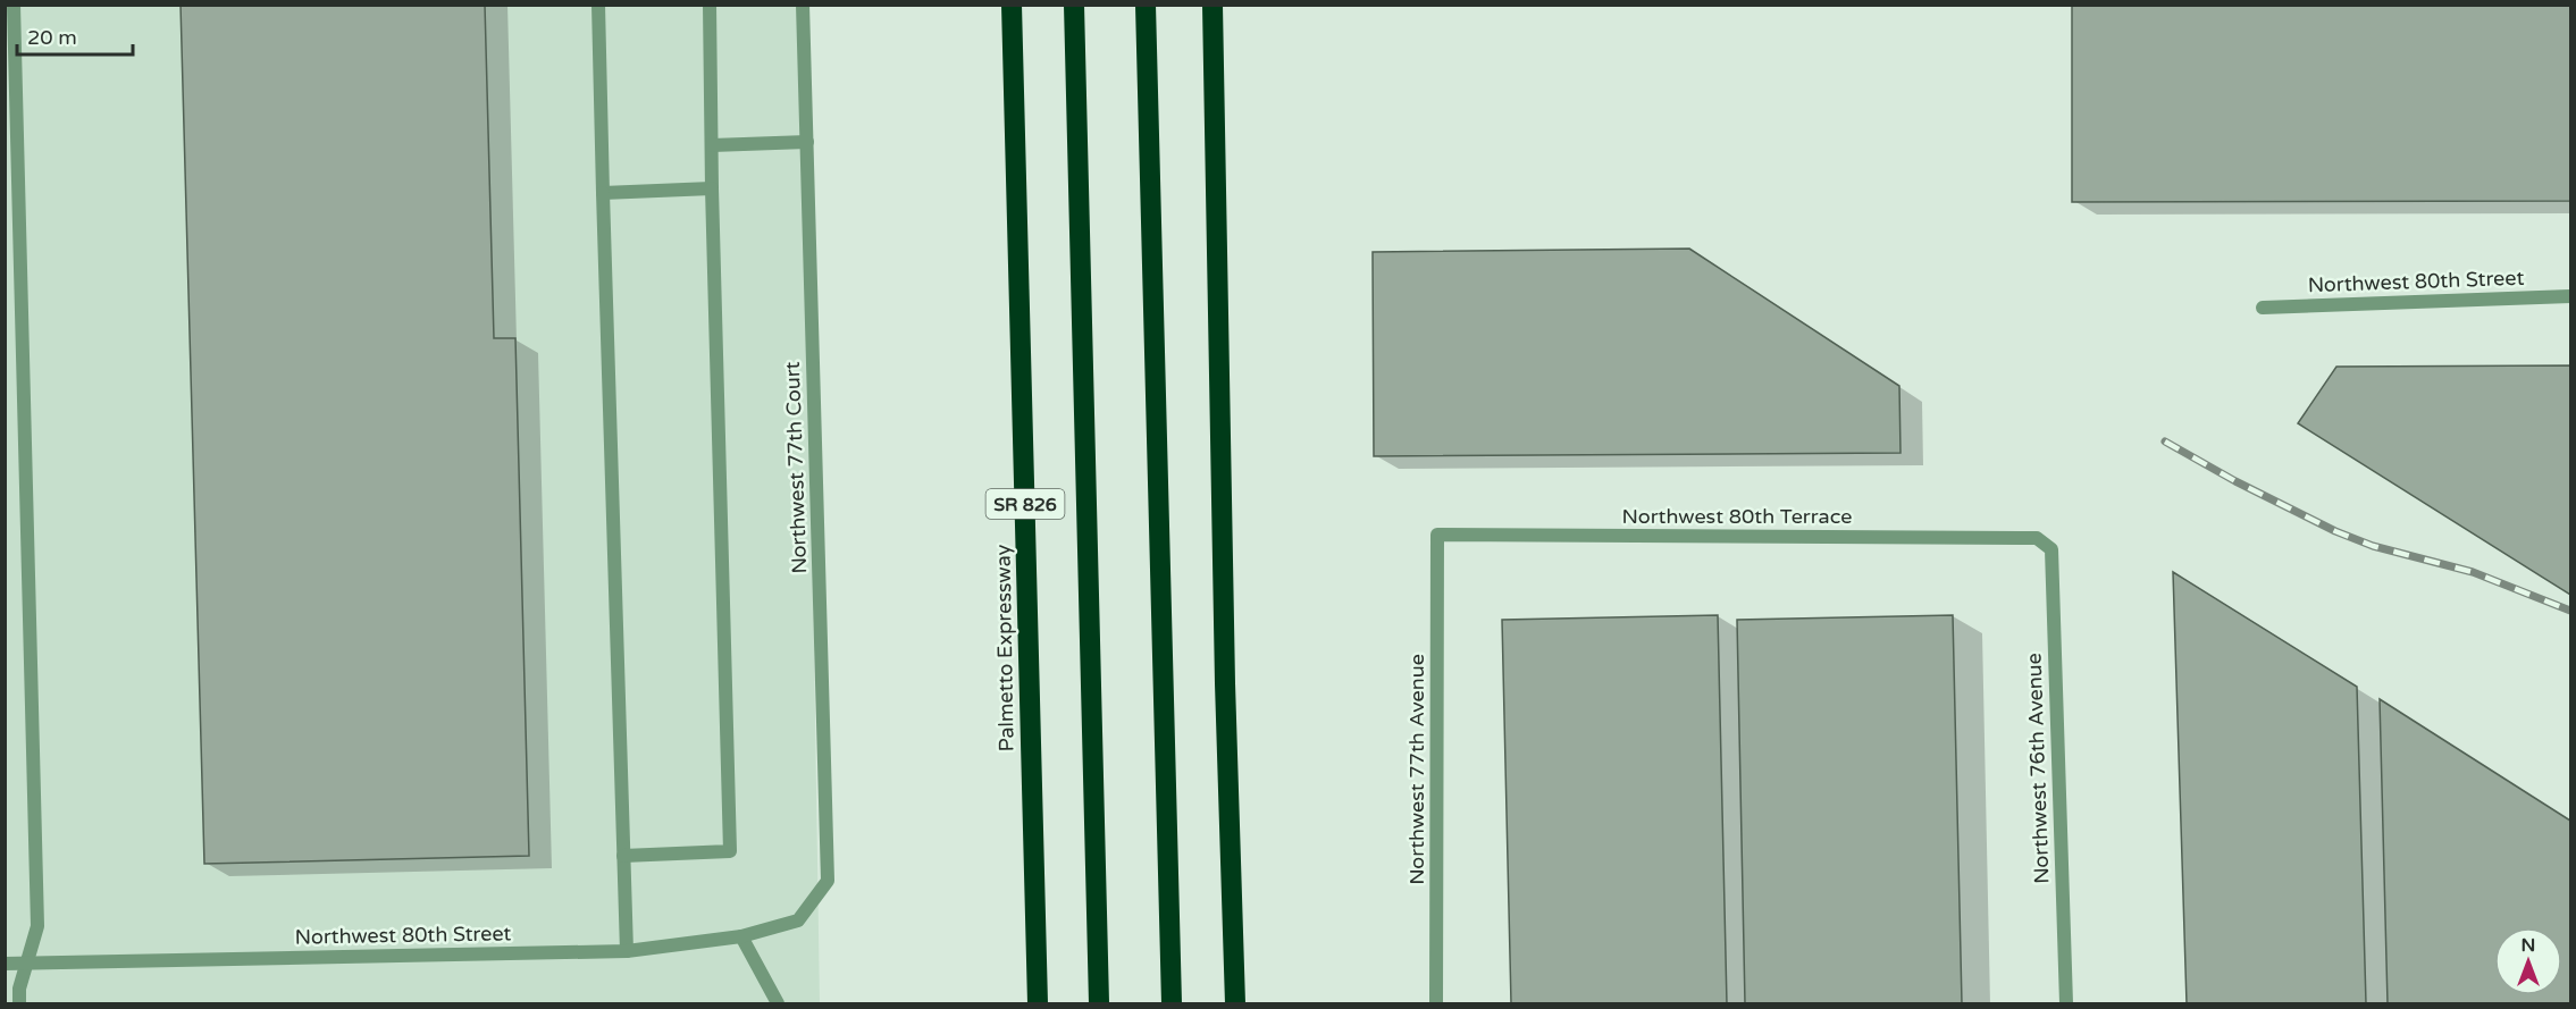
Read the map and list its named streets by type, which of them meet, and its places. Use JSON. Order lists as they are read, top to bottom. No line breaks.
{"streets":{"highway":["SR 826","Palmetto Expressway"],"street":["Northwest 80th Street","Northwest 77th Court","Northwest 80th Terrace","Northwest 76th Avenue","Northwest 77th Avenue"]},"crossings":[["Northwest 80th Street","Northwest 77th Court"],["Northwest 80th Terrace","Northwest 76th Avenue"],["Northwest 80th Terrace","Northwest 77th Avenue"]],"scale_bar":"20 m","north":"top"}
